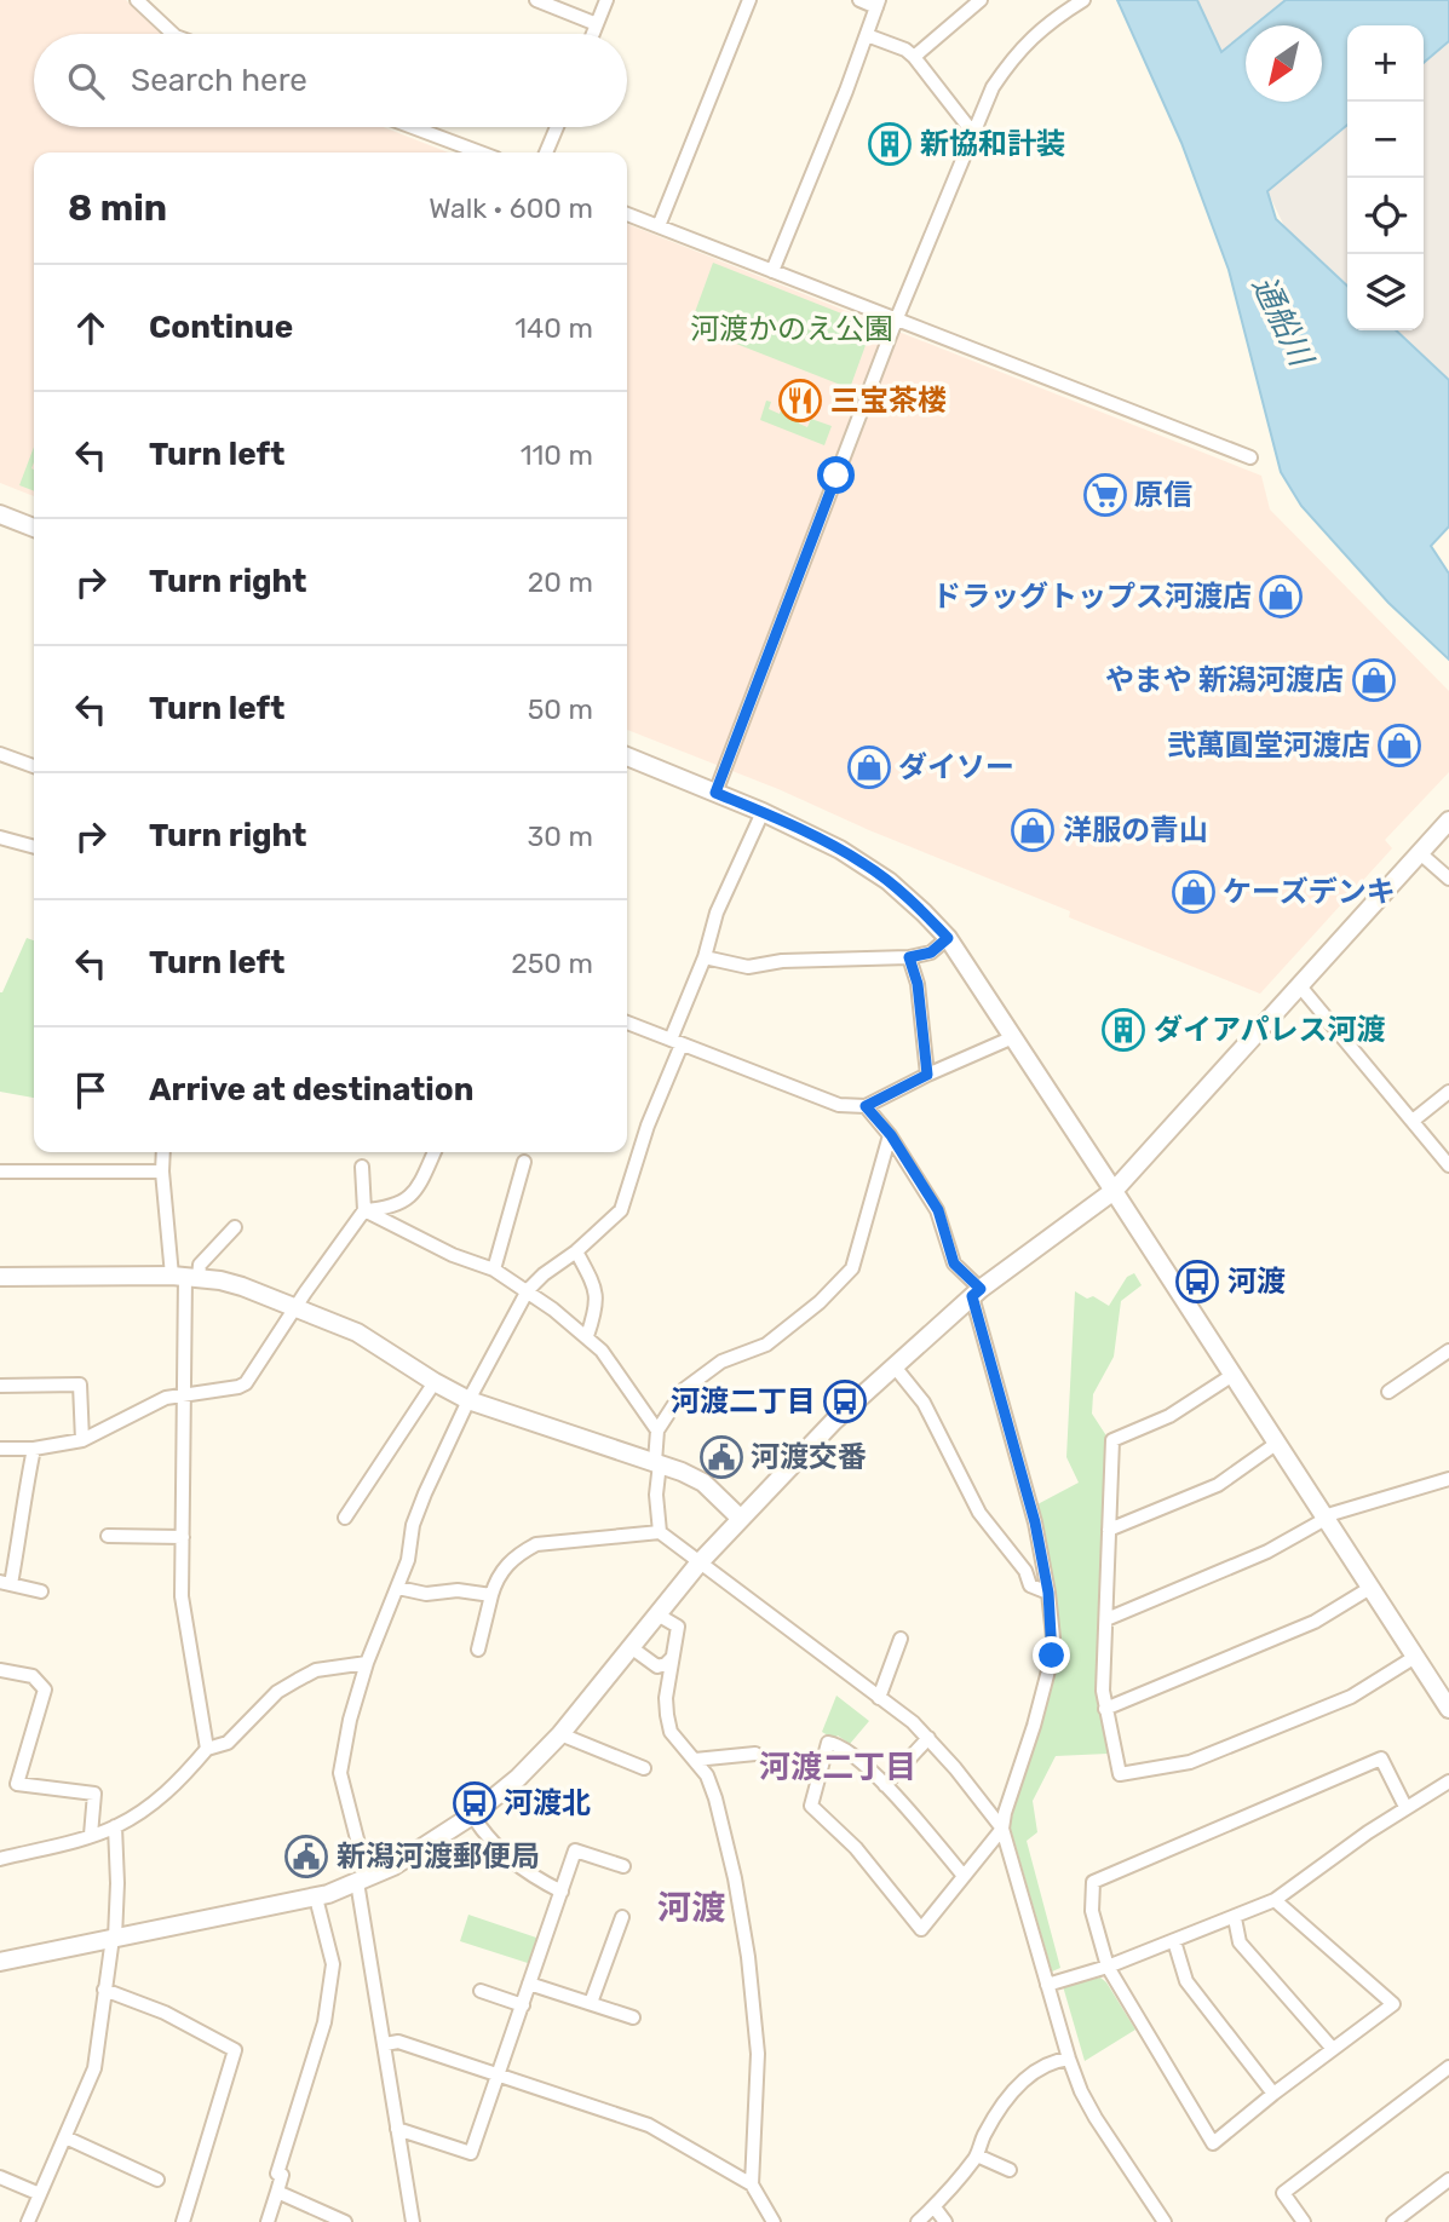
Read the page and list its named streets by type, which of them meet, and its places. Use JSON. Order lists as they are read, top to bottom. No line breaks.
{"districts":["河渡二丁目","河渡"],"water":["通船川"],"parks":["河渡かのえ公園"],"places":{"building":["新協和計装","ダイアパレス河渡"],"restaurant":["三宝茶楼"],"supermarket":["原信"],"shop":["ドラッグトップス河渡店","やまや 新潟河渡店","弐萬圓堂河渡店","ダイソー","洋服の青山","ケーズデンキ"],"bus stop":["河渡","河渡二丁目","河渡北"],"public building":["河渡交番","新潟河渡郵便局"]},"north":"bottom left","page":{"map_buttons":["+","−"],"search":"Search here","heading":["8 min","Walk · 600 m"],"list":[["Continue","140 m"],["Turn left","110 m"],["Turn right","20 m"],["Turn left","50 m"],["Turn right","30 m"],["Turn left","250 m"],"Arrive at destination"]}}
